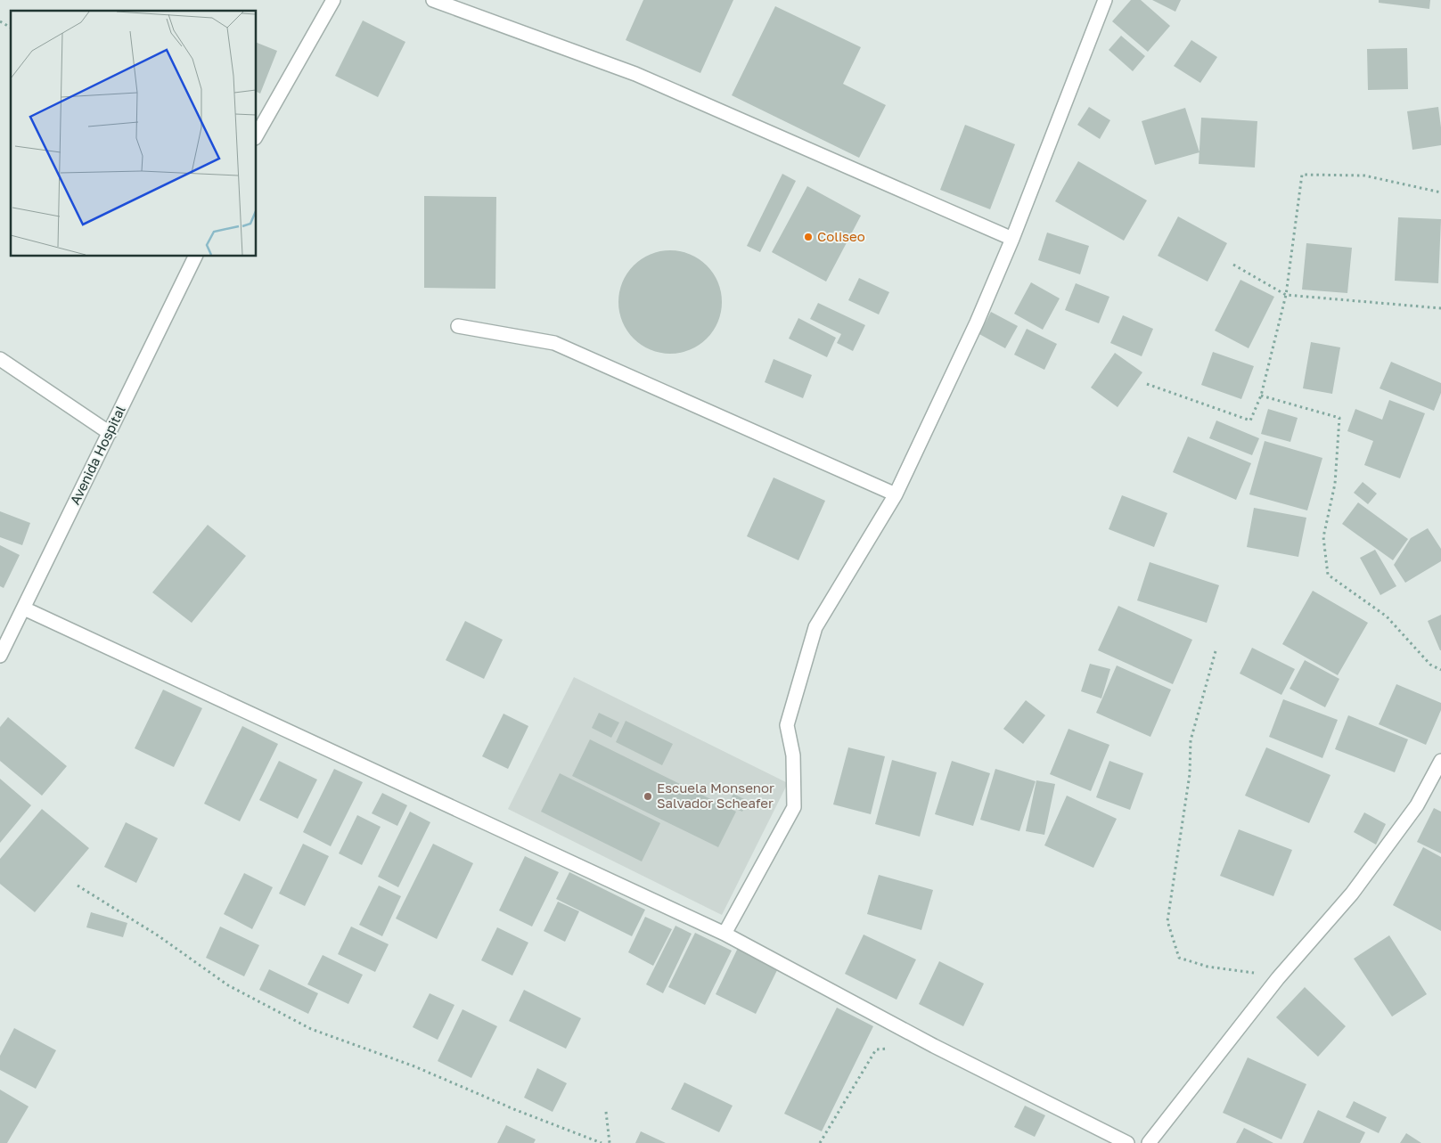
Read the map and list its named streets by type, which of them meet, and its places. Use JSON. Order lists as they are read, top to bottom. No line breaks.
{"streets":{"street":["Avenida Hospital"]},"places":["Coliseo","Escuela Monsenor Salvador Scheafer"]}
